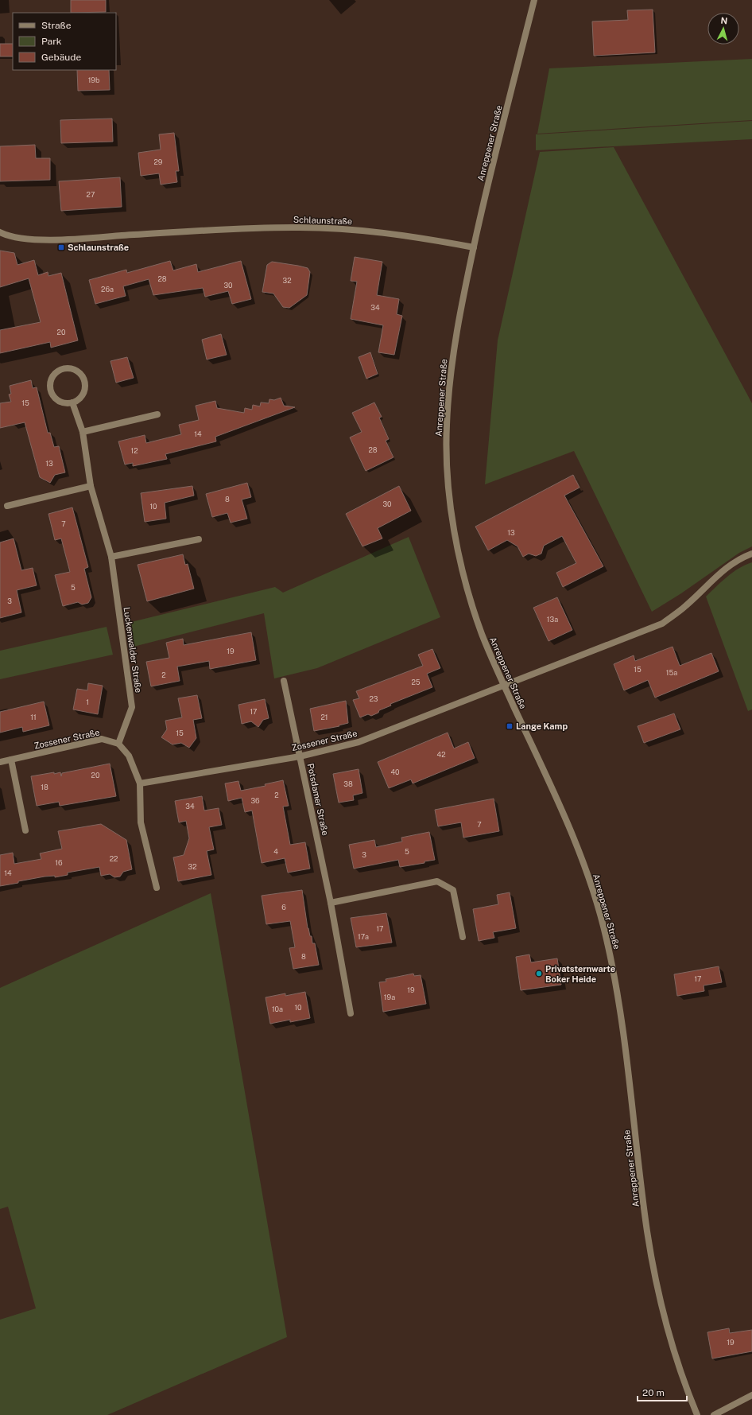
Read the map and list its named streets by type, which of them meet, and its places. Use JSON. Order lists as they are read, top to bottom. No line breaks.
{"streets":{"street":["Anreppener Straße","Schlaunstraße","Luckenwalder Straße","Zossener Straße","Potsdamer Straße"]},"crossings":[["Anreppener Straße","Schlaunstraße"],["Anreppener Straße","Zossener Straße"],["Luckenwalder Straße","Zossener Straße"],["Zossener Straße","Potsdamer Straße"]],"places":{"transit":["Schlaunstraße","Lange Kamp"],"other":["Privatsternwarte Boker Heide"]},"house_numbers":["19b","29","27","28","32","30","26a","34","20","15","14","28","12","13","8","30","10","7","13","5","3","13a","19","15","15a","2","25","23","1","17","11","21","15","42","40","20","38","18","2","36","34","7","4","5","3","22","16","32","14","6","17","17a","8","17","19","19a","10","10a","19"],"legend":["Straße","Park","Gebäude"],"scale_bar":"20 m","north":"top"}
